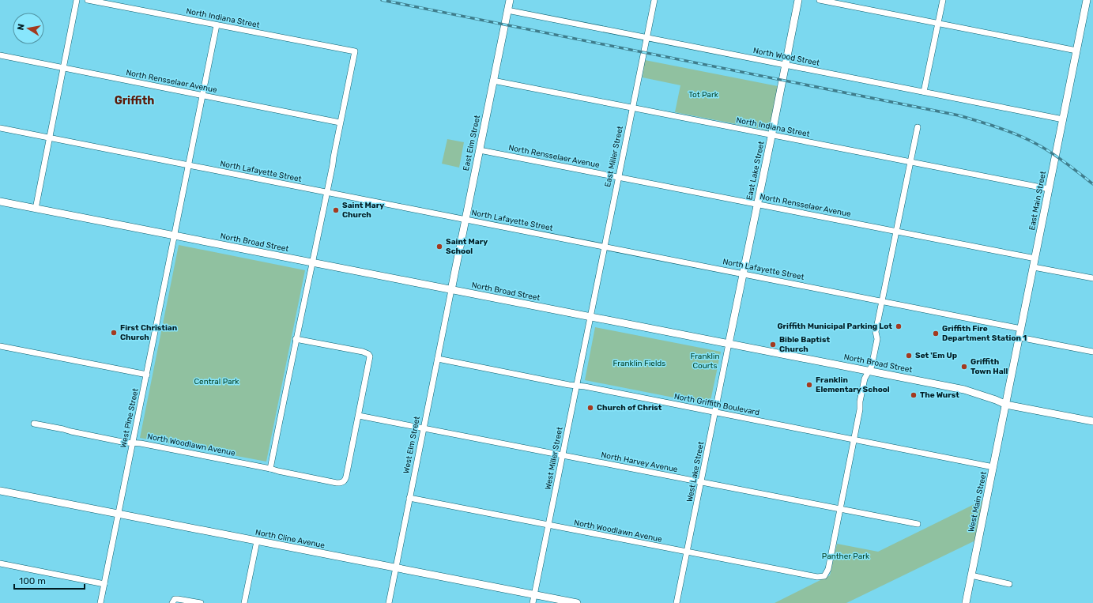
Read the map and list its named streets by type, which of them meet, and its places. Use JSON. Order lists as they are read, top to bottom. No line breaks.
{"streets":{"street":["North Indiana Street","North Wood Street","North Rensselaer Avenue","East Elm Street","East Miller Street","East Lake Street","North Lafayette Street","East Main Street","North Broad Street","North Griffith Boulevard","West Pine Street","North Woodlawn Avenue","West Elm Street","West Miller Street","North Harvey Avenue","West Lake Street","West Main Street","North Cline Avenue"]},"crossings":[["North Indiana Street","North Rensselaer Avenue"],["North Indiana Street","East Elm Street"],["North Indiana Street","East Miller Street"],["North Indiana Street","East Lake Street"],["North Indiana Street","East Main Street"],["North Indiana Street","West Pine Street"],["North Wood Street","East Elm Street"],["North Wood Street","East Miller Street"],["North Wood Street","East Lake Street"],["North Wood Street","East Main Street"],["North Rensselaer Avenue","East Elm Street"],["North Rensselaer Avenue","East Miller Street"],["North Rensselaer Avenue","East Lake Street"],["North Rensselaer Avenue","East Main Street"],["North Rensselaer Avenue","West Pine Street"],["East Elm Street","North Lafayette Street"],["East Elm Street","North Broad Street"],["East Elm Street","West Elm Street"],["East Miller Street","North Lafayette Street"],["East Miller Street","North Broad Street"],["East Miller Street","West Miller Street"],["East Lake Street","North Lafayette Street"],["East Lake Street","North Broad Street"],["East Lake Street","West Lake Street"],["North Lafayette Street","East Main Street"],["North Lafayette Street","West Pine Street"],["East Main Street","North Broad Street"],["East Main Street","West Main Street"],["North Broad Street","West Pine Street"],["North Broad Street","West Elm Street"],["North Broad Street","West Miller Street"],["North Broad Street","West Lake Street"],["North Broad Street","West Main Street"],["North Griffith Boulevard","West Elm Street"],["North Griffith Boulevard","West Miller Street"],["North Griffith Boulevard","West Lake Street"],["North Griffith Boulevard","West Main Street"],["West Pine Street","North Woodlawn Avenue"],["West Pine Street","North Cline Avenue"],["North Woodlawn Avenue","West Elm Street"],["North Woodlawn Avenue","West Miller Street"],["North Woodlawn Avenue","North Harvey Avenue"],["North Woodlawn Avenue","West Lake Street"],["West Elm Street","North Harvey Avenue"],["West Elm Street","North Cline Avenue"],["West Miller Street","North Harvey Avenue"],["West Miller Street","North Cline Avenue"],["North Harvey Avenue","West Lake Street"]],"districts":["Griffith"],"parks":["Tot Park","Franklin Courts","Franklin Fields","Central Park","Panther Park"],"places":["Saint Mary Church","Saint Mary School","Griffith Municipal Parking Lot","First Christian Church","Griffith Fire Department Station 1","Bible Baptist Church","Set 'Em Up","Griffith Town Hall","Franklin Elementary School","The Wurst","Church of Christ"],"scale_bar":"100 m","north":"left"}
